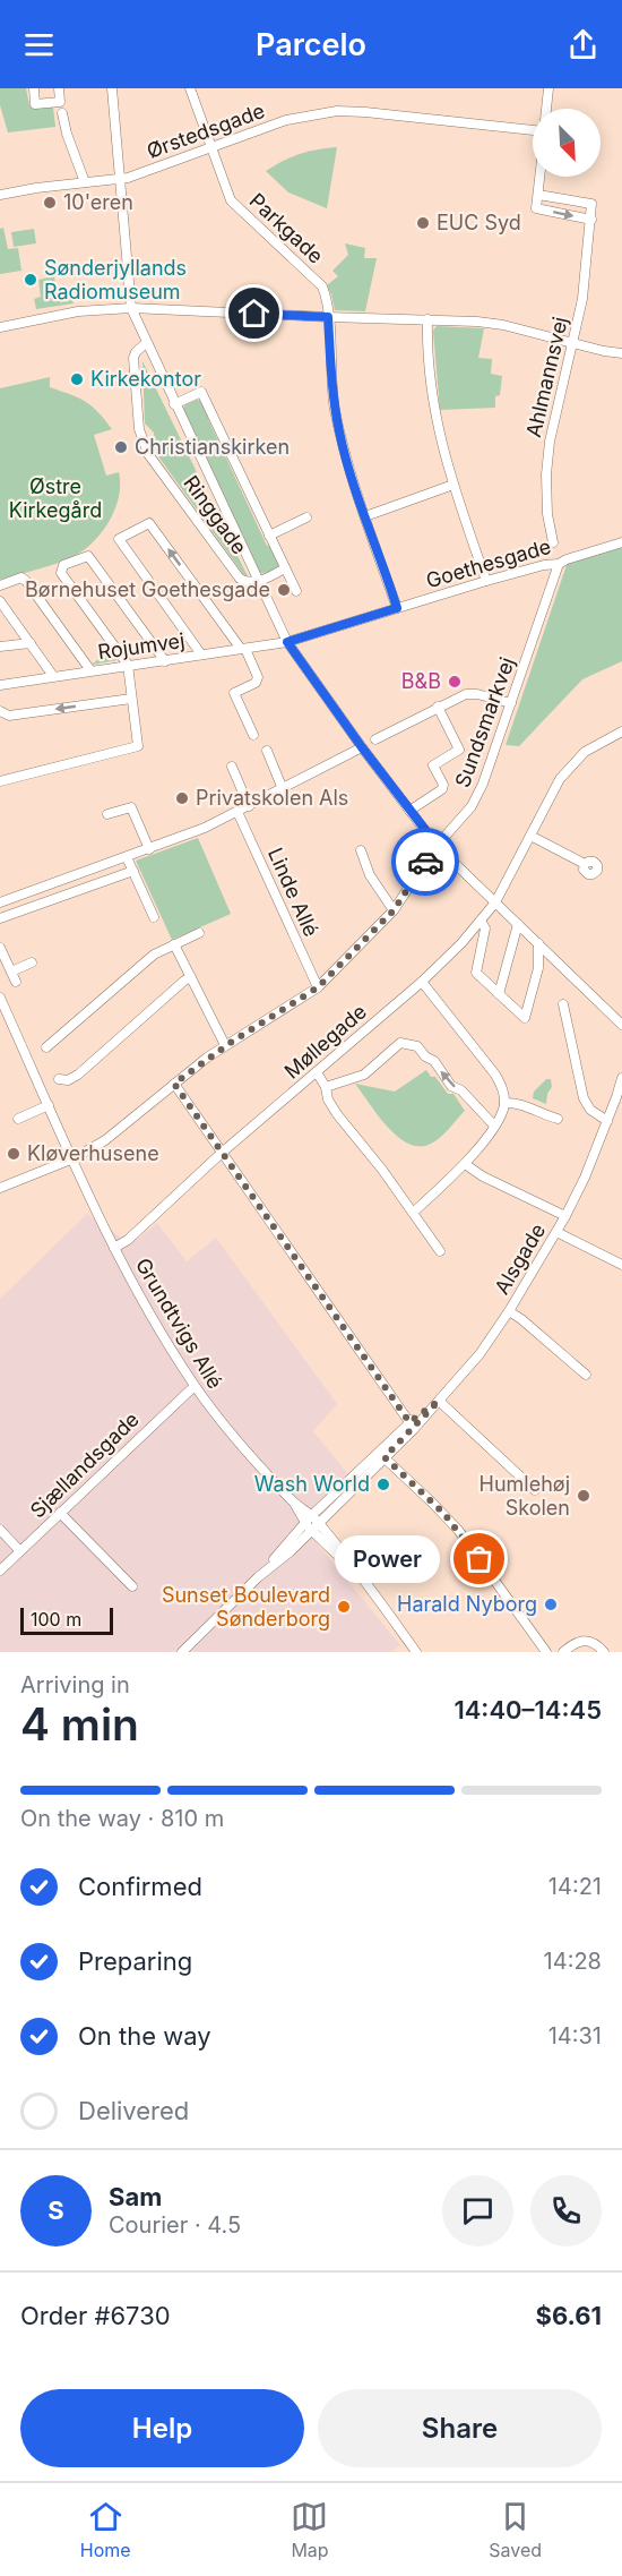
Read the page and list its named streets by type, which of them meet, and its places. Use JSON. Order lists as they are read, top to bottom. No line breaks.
{"streets":{"street":["Ørstedsgade","Parkgade","Ahlmannsvej","Ringgade","Goethesgade","Rojumvej","Sundsmarkvej","Linde Allé","Møllegade","Alsgade","Grundtvigs Allé","Sjællandsgade"]},"crossings":[["Ørstedsgade","Parkgade"],["Ørstedsgade","Ringgade"],["Parkgade","Goethesgade"],["Ringgade","Goethesgade"],["Ringgade","Rojumvej"],["Ringgade","Sundsmarkvej"],["Ringgade","Møllegade"],["Goethesgade","Rojumvej"],["Goethesgade","Sundsmarkvej"],["Sundsmarkvej","Linde Allé"],["Sundsmarkvej","Grundtvigs Allé"],["Møllegade","Grundtvigs Allé"],["Alsgade","Grundtvigs Allé"],["Grundtvigs Allé","Sjællandsgade"]],"parks":["Østre Kirkegård"],"places":["10'eren","EUC Syd","Sønderjyllands Radiomuseum","Kirkekontor","Christianskirken","Børnehuset Goethesgade","B&B","Privatskolen Als","Kløverhusene","Wash World","Humlehøj Skolen","Power","Harald Nyborg","Sunset Boulevard Sønderborg"],"scale_bar":"100 m","north":"bottom right","page":{"header":"Parcelo","bubble":"Power","scale":"100 m","heading":["4 min","Arriving in","14:40–14:45"],"panel":["Sam","Courier · 4.5","Order #6730","$6.61"],"bar":"On the way · 810 m","list":[["Confirmed","14:21"],["Preparing","14:28"],["On the way","14:31"],"Delivered"],"round":"S","buttons":["Help","Share"],"tabs":["Home","Map","Saved"]}}
